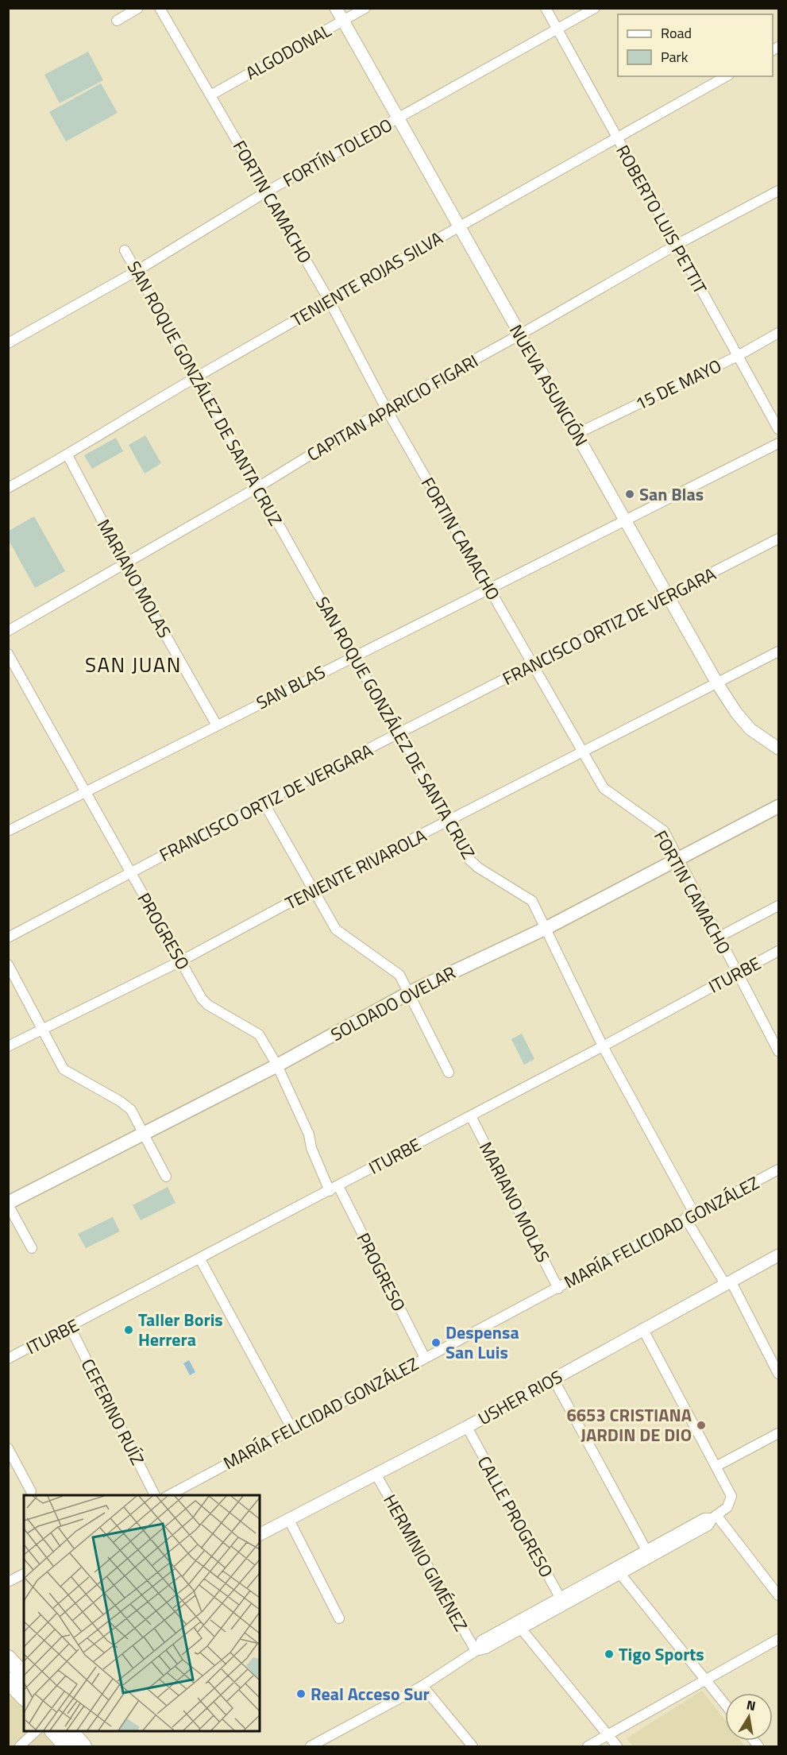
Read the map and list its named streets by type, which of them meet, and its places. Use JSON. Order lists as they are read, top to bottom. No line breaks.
{"streets":{"main road":["SOLDADO OVELAR"],"street":["ALGODONAL","FORTÍN TOLEDO","FORTIN CAMACHO","ROBERTO LUIS PETTIT","TENIENTE ROJAS SILVA","15 DE MAYO","NUEVA ASUNCIÓN","SAN ROQUE GONZÁLEZ DE SANTA CRUZ","CAPITAN APARICIO FIGARI","MARIANO MOLAS","FRANCISCO ORTIZ DE VERGARA","SAN BLAS","TENIENTE RIVAROLA","PROGRESO","ITURBE","MARÍA FELICIDAD GONZÁLEZ","USHER RIOS","CEFERINO RUÍZ","CALLE PROGRESO","HERMINIO GIMÉNEZ"]},"crossings":[["ALGODONAL","FORTIN CAMACHO"],["ALGODONAL","NUEVA ASUNCIÓN"],["FORTÍN TOLEDO","FORTIN CAMACHO"],["FORTÍN TOLEDO","ROBERTO LUIS PETTIT"],["FORTÍN TOLEDO","NUEVA ASUNCIÓN"],["FORTÍN TOLEDO","SAN ROQUE GONZÁLEZ DE SANTA CRUZ"],["FORTIN CAMACHO","TENIENTE ROJAS SILVA"],["FORTIN CAMACHO","CAPITAN APARICIO FIGARI"],["FORTIN CAMACHO","FRANCISCO ORTIZ DE VERGARA"],["FORTIN CAMACHO","SAN BLAS"],["FORTIN CAMACHO","TENIENTE RIVAROLA"],["FORTIN CAMACHO","ITURBE"],["FORTIN CAMACHO","SOLDADO OVELAR"],["ROBERTO LUIS PETTIT","TENIENTE ROJAS SILVA"],["ROBERTO LUIS PETTIT","15 DE MAYO"],["ROBERTO LUIS PETTIT","CAPITAN APARICIO FIGARI"],["TENIENTE ROJAS SILVA","NUEVA ASUNCIÓN"],["TENIENTE ROJAS SILVA","SAN ROQUE GONZÁLEZ DE SANTA CRUZ"],["TENIENTE ROJAS SILVA","MARIANO MOLAS"],["15 DE MAYO","NUEVA ASUNCIÓN"],["NUEVA ASUNCIÓN","CAPITAN APARICIO FIGARI"],["NUEVA ASUNCIÓN","FRANCISCO ORTIZ DE VERGARA"],["NUEVA ASUNCIÓN","SAN BLAS"],["NUEVA ASUNCIÓN","TENIENTE RIVAROLA"],["SAN ROQUE GONZÁLEZ DE SANTA CRUZ","CAPITAN APARICIO FIGARI"],["SAN ROQUE GONZÁLEZ DE SANTA CRUZ","FRANCISCO ORTIZ DE VERGARA"],["SAN ROQUE GONZÁLEZ DE SANTA CRUZ","SAN BLAS"],["SAN ROQUE GONZÁLEZ DE SANTA CRUZ","TENIENTE RIVAROLA"],["SAN ROQUE GONZÁLEZ DE SANTA CRUZ","ITURBE"],["SAN ROQUE GONZÁLEZ DE SANTA CRUZ","SOLDADO OVELAR"],["SAN ROQUE GONZÁLEZ DE SANTA CRUZ","MARÍA FELICIDAD GONZÁLEZ"],["SAN ROQUE GONZÁLEZ DE SANTA CRUZ","USHER RIOS"],["CAPITAN APARICIO FIGARI","MARIANO MOLAS"],["MARIANO MOLAS","SAN BLAS"],["MARIANO MOLAS","ITURBE"],["MARIANO MOLAS","MARÍA FELICIDAD GONZÁLEZ"],["FRANCISCO ORTIZ DE VERGARA","PROGRESO"],["SAN BLAS","PROGRESO"],["TENIENTE RIVAROLA","PROGRESO"],["PROGRESO","ITURBE"],["PROGRESO","SOLDADO OVELAR"],["PROGRESO","MARÍA FELICIDAD GONZÁLEZ"],["ITURBE","CEFERINO RUÍZ"],["USHER RIOS","CALLE PROGRESO"],["USHER RIOS","HERMINIO GIMÉNEZ"]],"districts":["SAN JUAN"],"places":["San Blas","Taller Boris Herrera","Despensa San Luis","6653 CRISTIANA JARDIN DE DIO","Tigo Sports","Real Acceso Sur"],"legend":["Road","Park"],"north":"top"}
